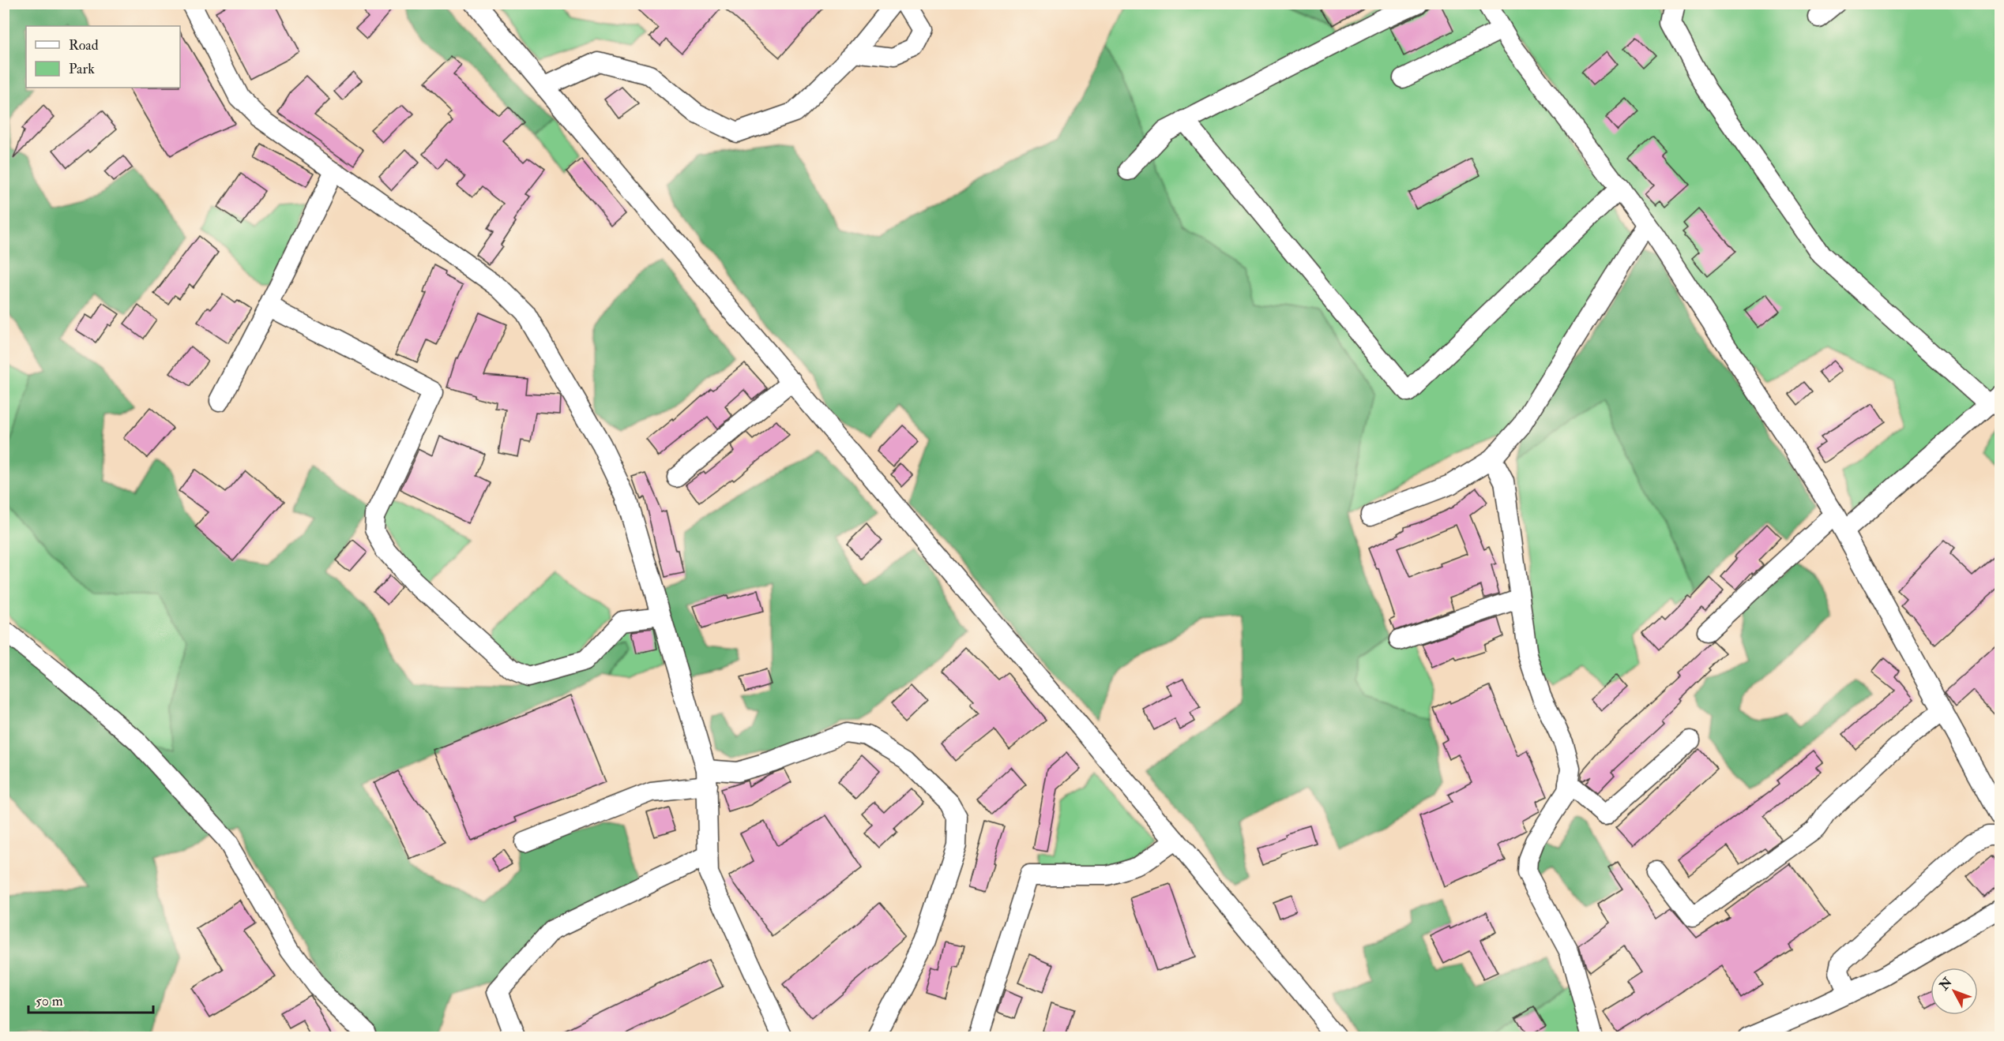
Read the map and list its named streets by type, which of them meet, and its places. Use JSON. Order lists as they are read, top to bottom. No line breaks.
{"legend":["Road","Park"],"scale_bar":"50 m","north":"top left"}
